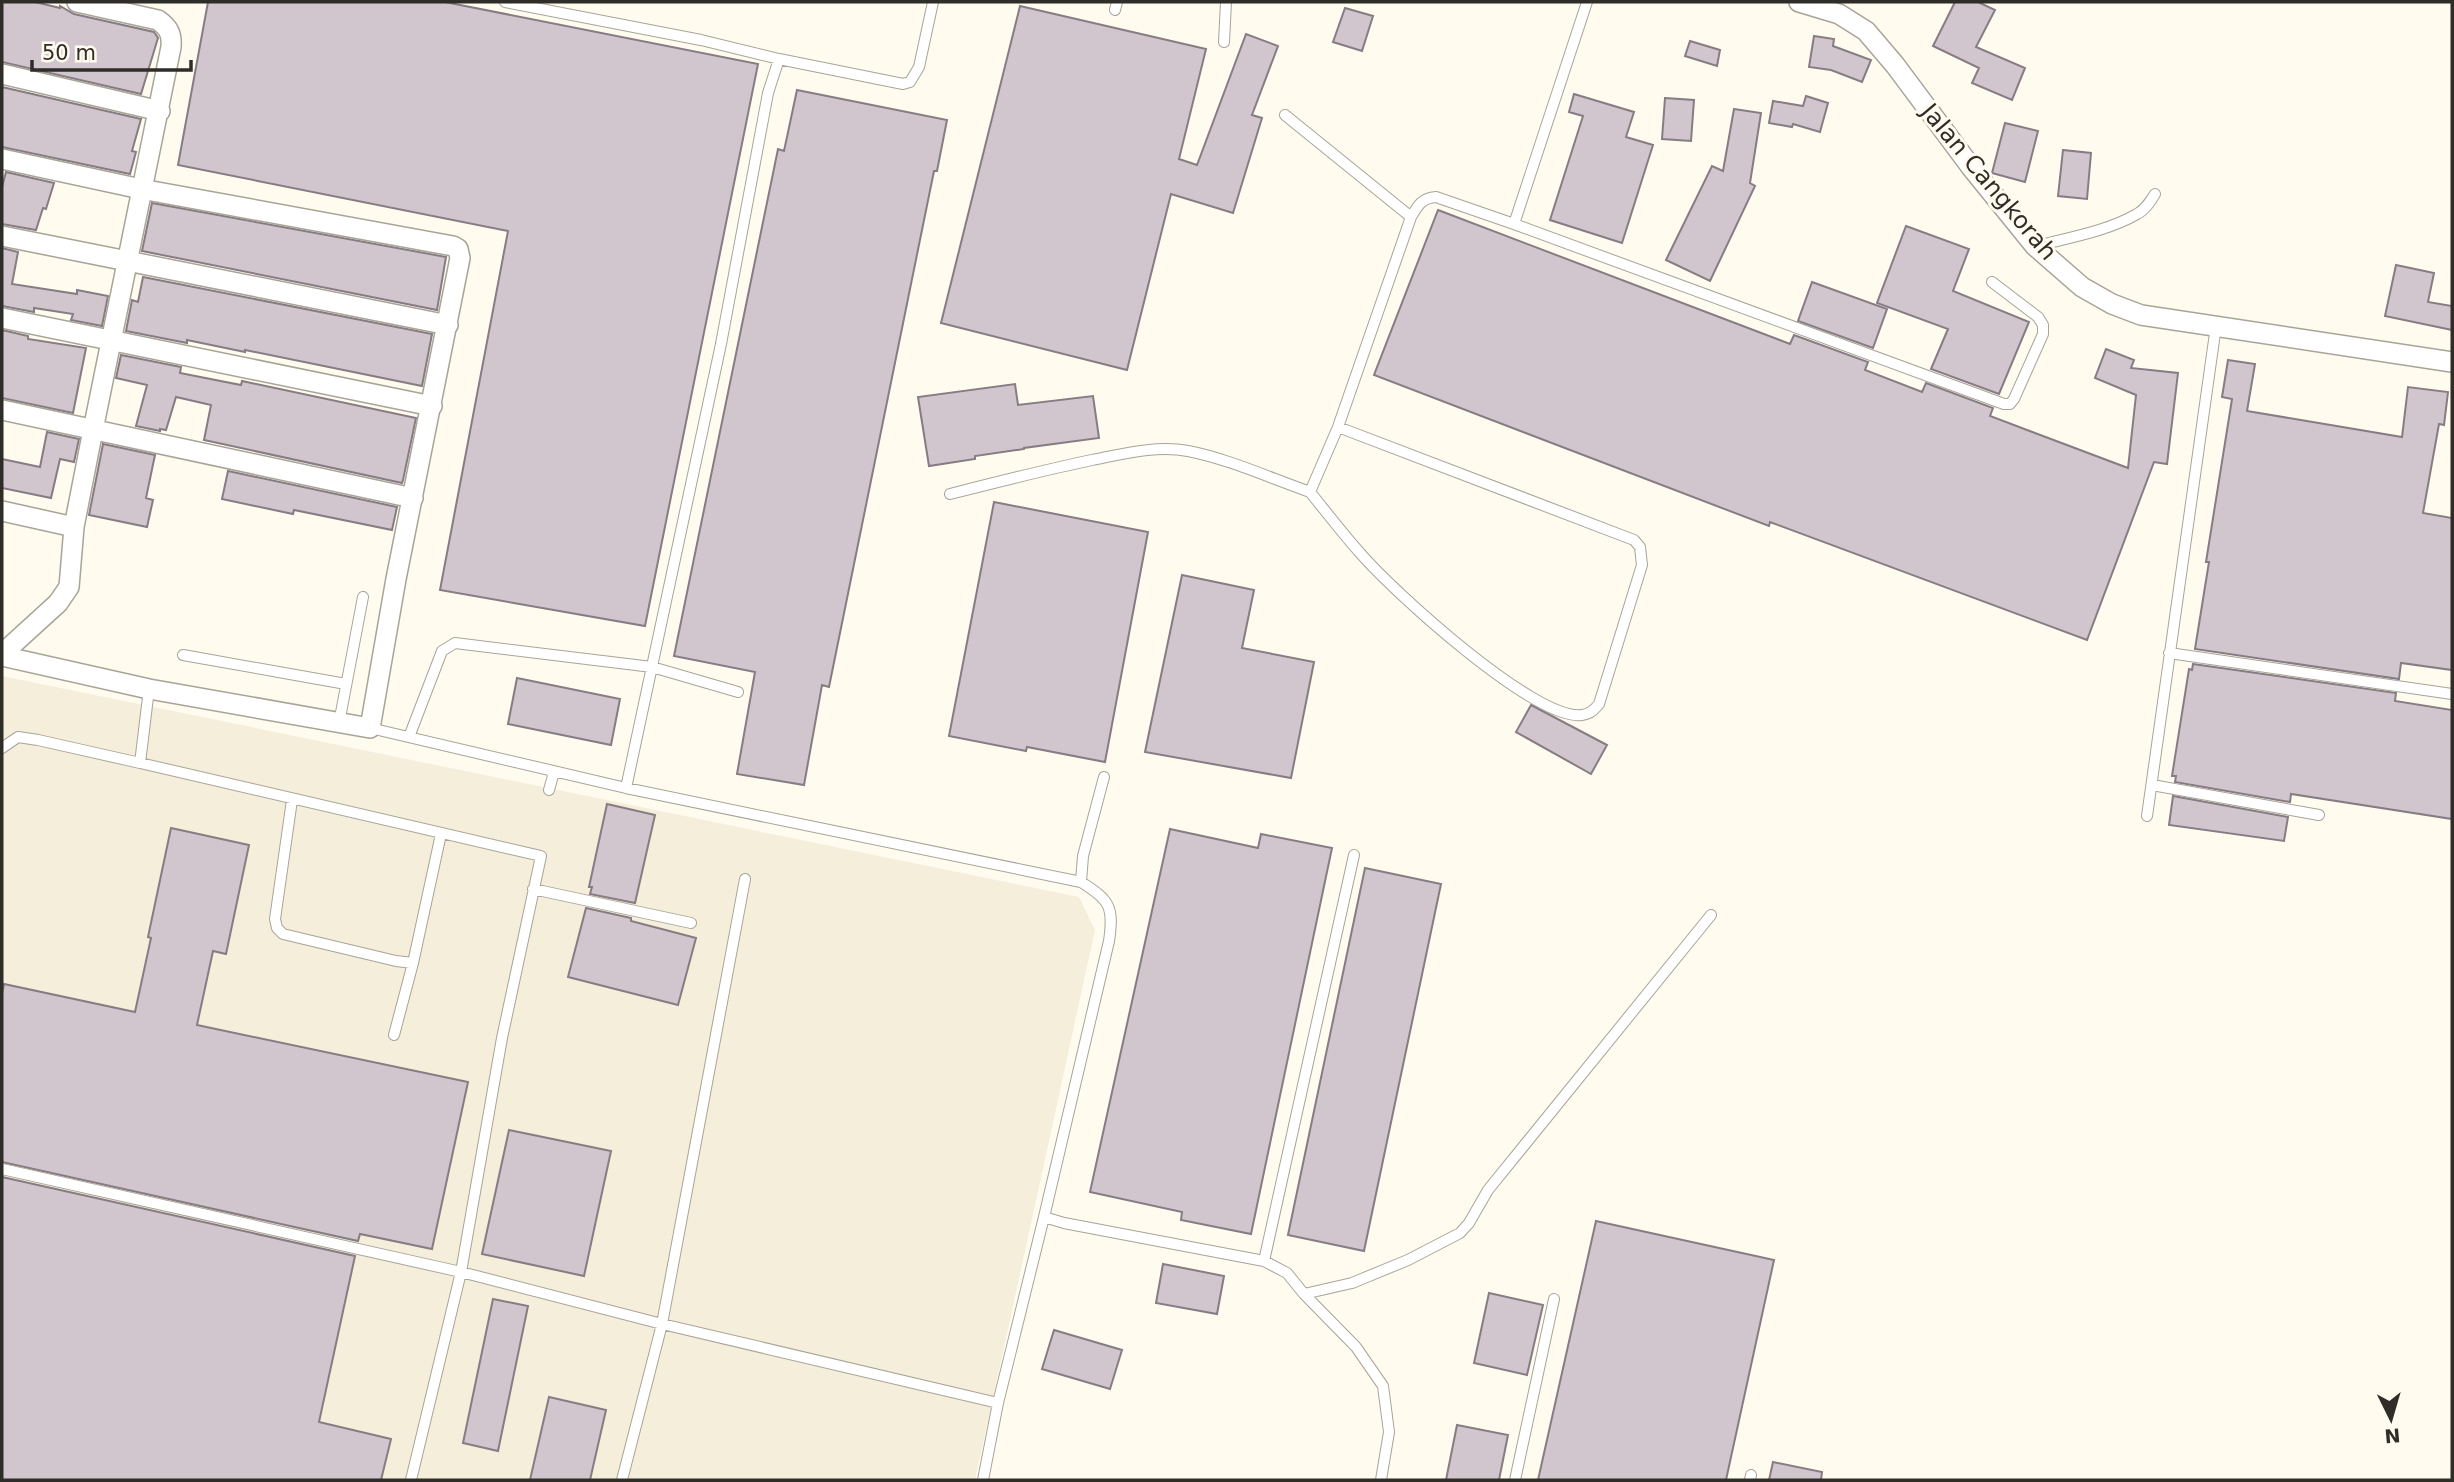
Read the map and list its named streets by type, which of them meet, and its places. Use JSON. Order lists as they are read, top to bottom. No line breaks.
{"streets":{"street":["Jalan Cangkorah"]},"scale_bar":"50 m","north":"bottom"}
